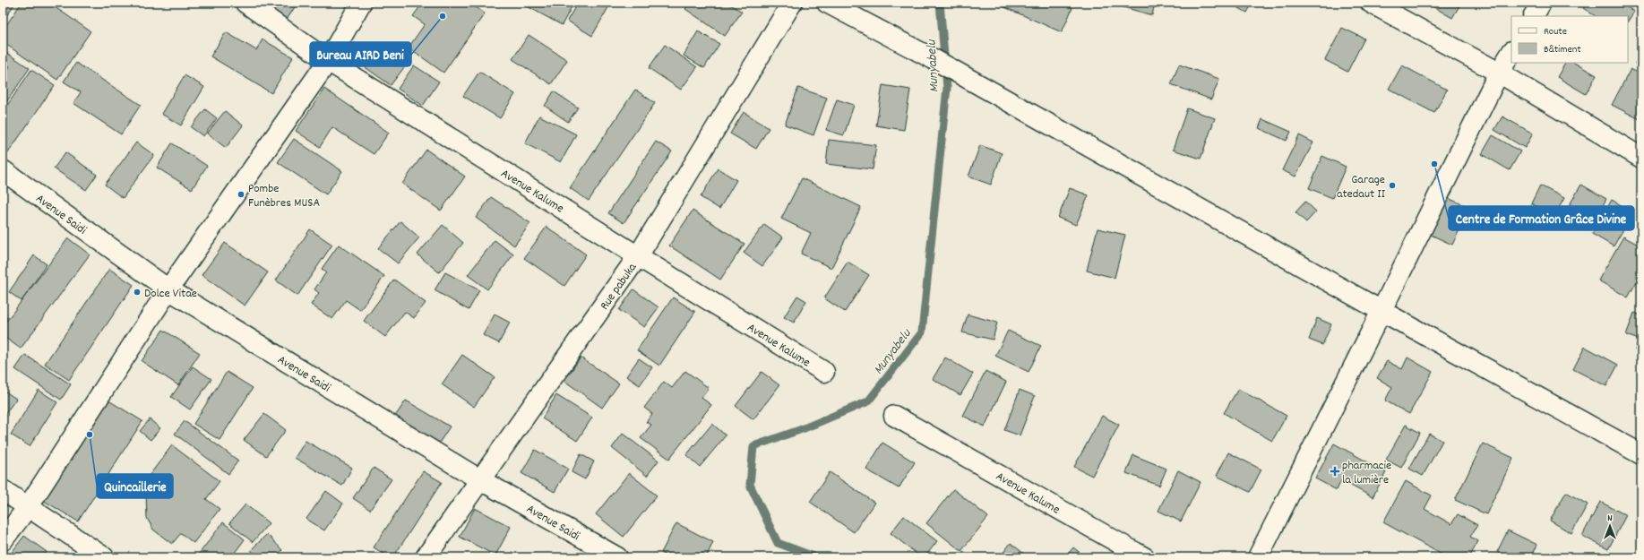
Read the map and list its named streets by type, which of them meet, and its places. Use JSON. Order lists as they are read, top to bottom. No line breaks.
{"streets":{"street":["Avenue Kalume","Avenue Saidi","Rue pabuka"]},"crossings":[["Avenue Kalume","Rue pabuka"],["Avenue Saidi","Rue pabuka"]],"water":["Munyabelu"],"places":{"other":["Bureau AIRD Beni","Centre de Formation Grâce Divine","Garage atedaut II","Pombe Funèbres MUSA","Dolce Vitae","Quincaillerie"],"health":["pharmacie la lumière"]},"legend":["Route","Bâtiment"],"north":"top"}
